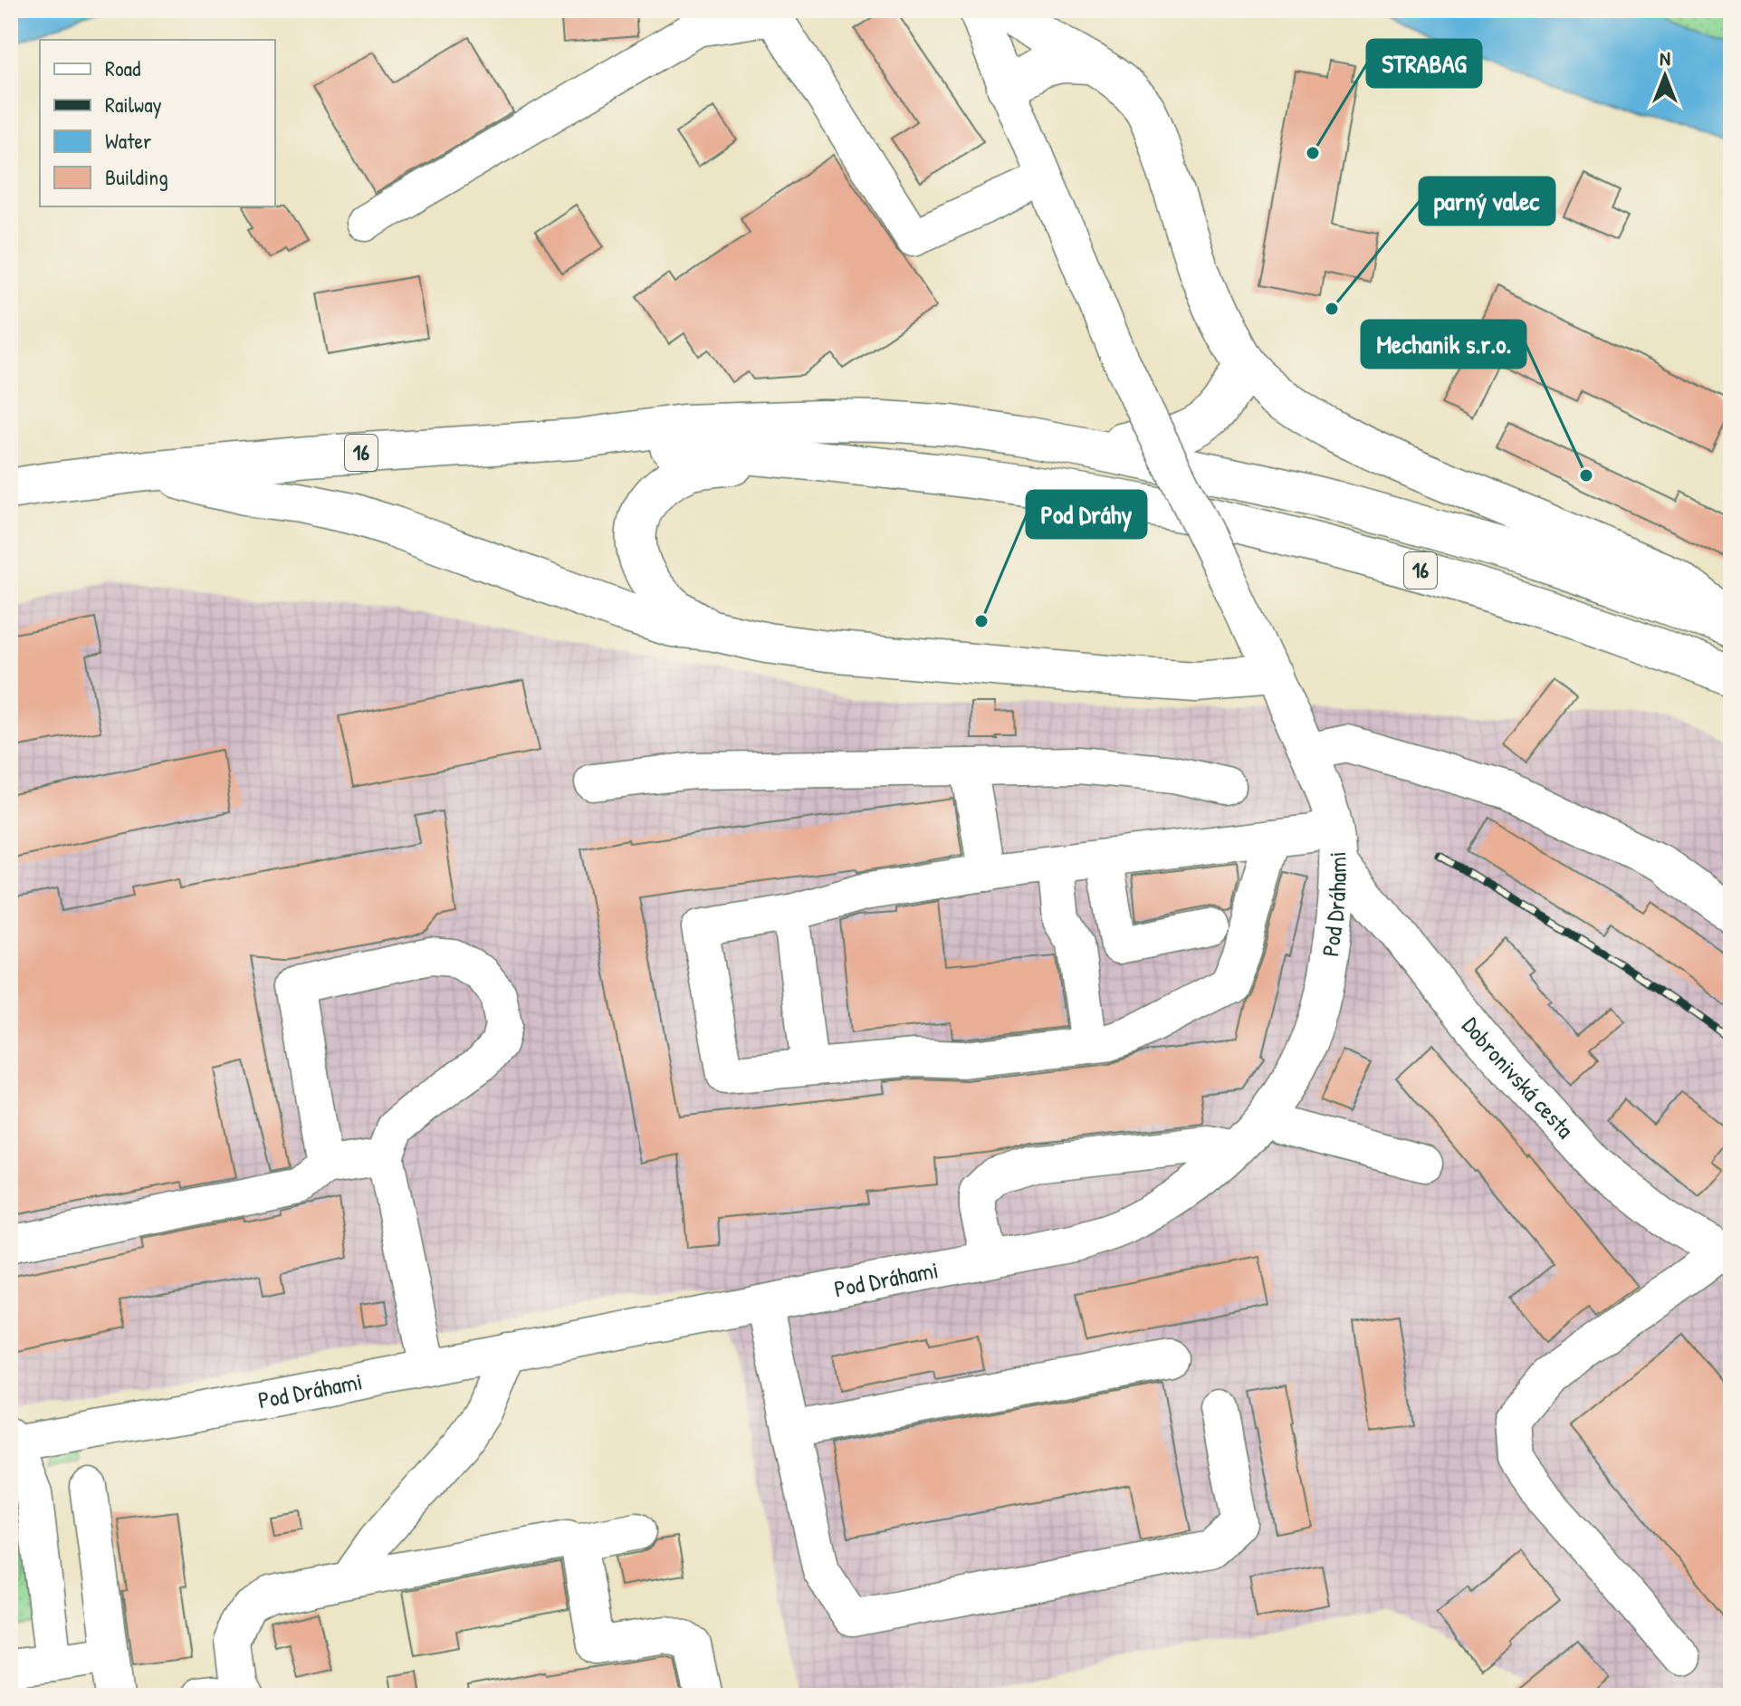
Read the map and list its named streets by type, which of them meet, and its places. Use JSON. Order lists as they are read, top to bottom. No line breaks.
{"streets":{"main road":["16"],"street":["Pod Dráhami","Dobronivská cesta"]},"crossings":[["Pod Dráhami","Dobronivská cesta"]],"places":["STRABAG","parný valec","Mechanik s.r.o.","Pod Dráhy"],"legend":["Road","Railway","Water","Building"],"north":"top"}
